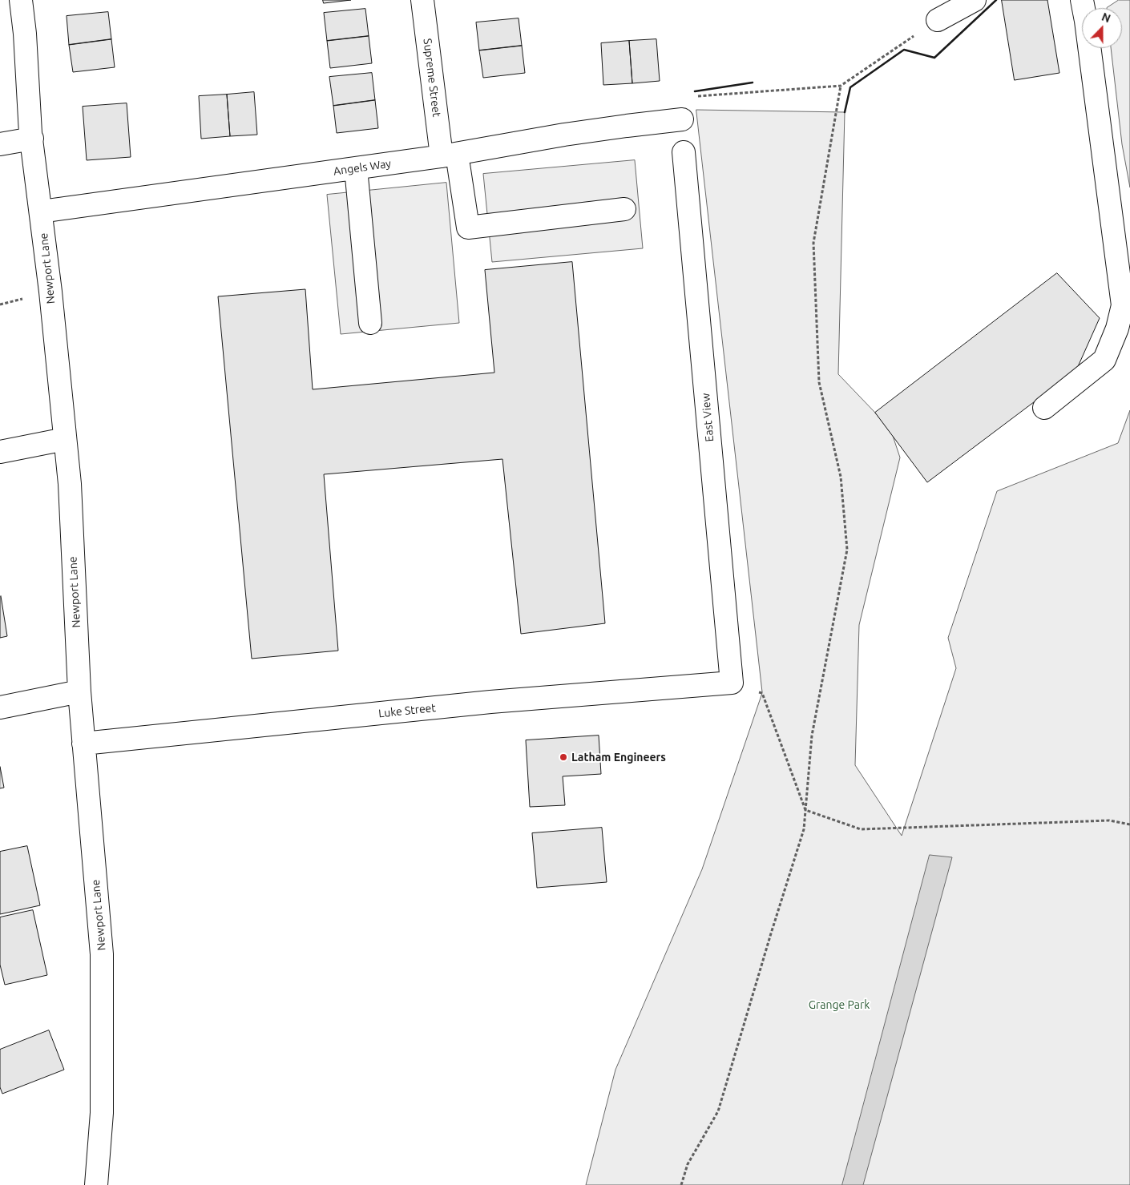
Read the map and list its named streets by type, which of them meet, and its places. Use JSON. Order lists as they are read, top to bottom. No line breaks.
{"streets":{"street":["Supreme Street","Angels Way","Newport Lane","East View","Luke Street"]},"crossings":[["Supreme Street","Angels Way"],["Angels Way","Newport Lane"],["Newport Lane","Luke Street"],["East View","Luke Street"]],"parks":["Grange Park"],"places":["Latham Engineers"],"north":"top"}
